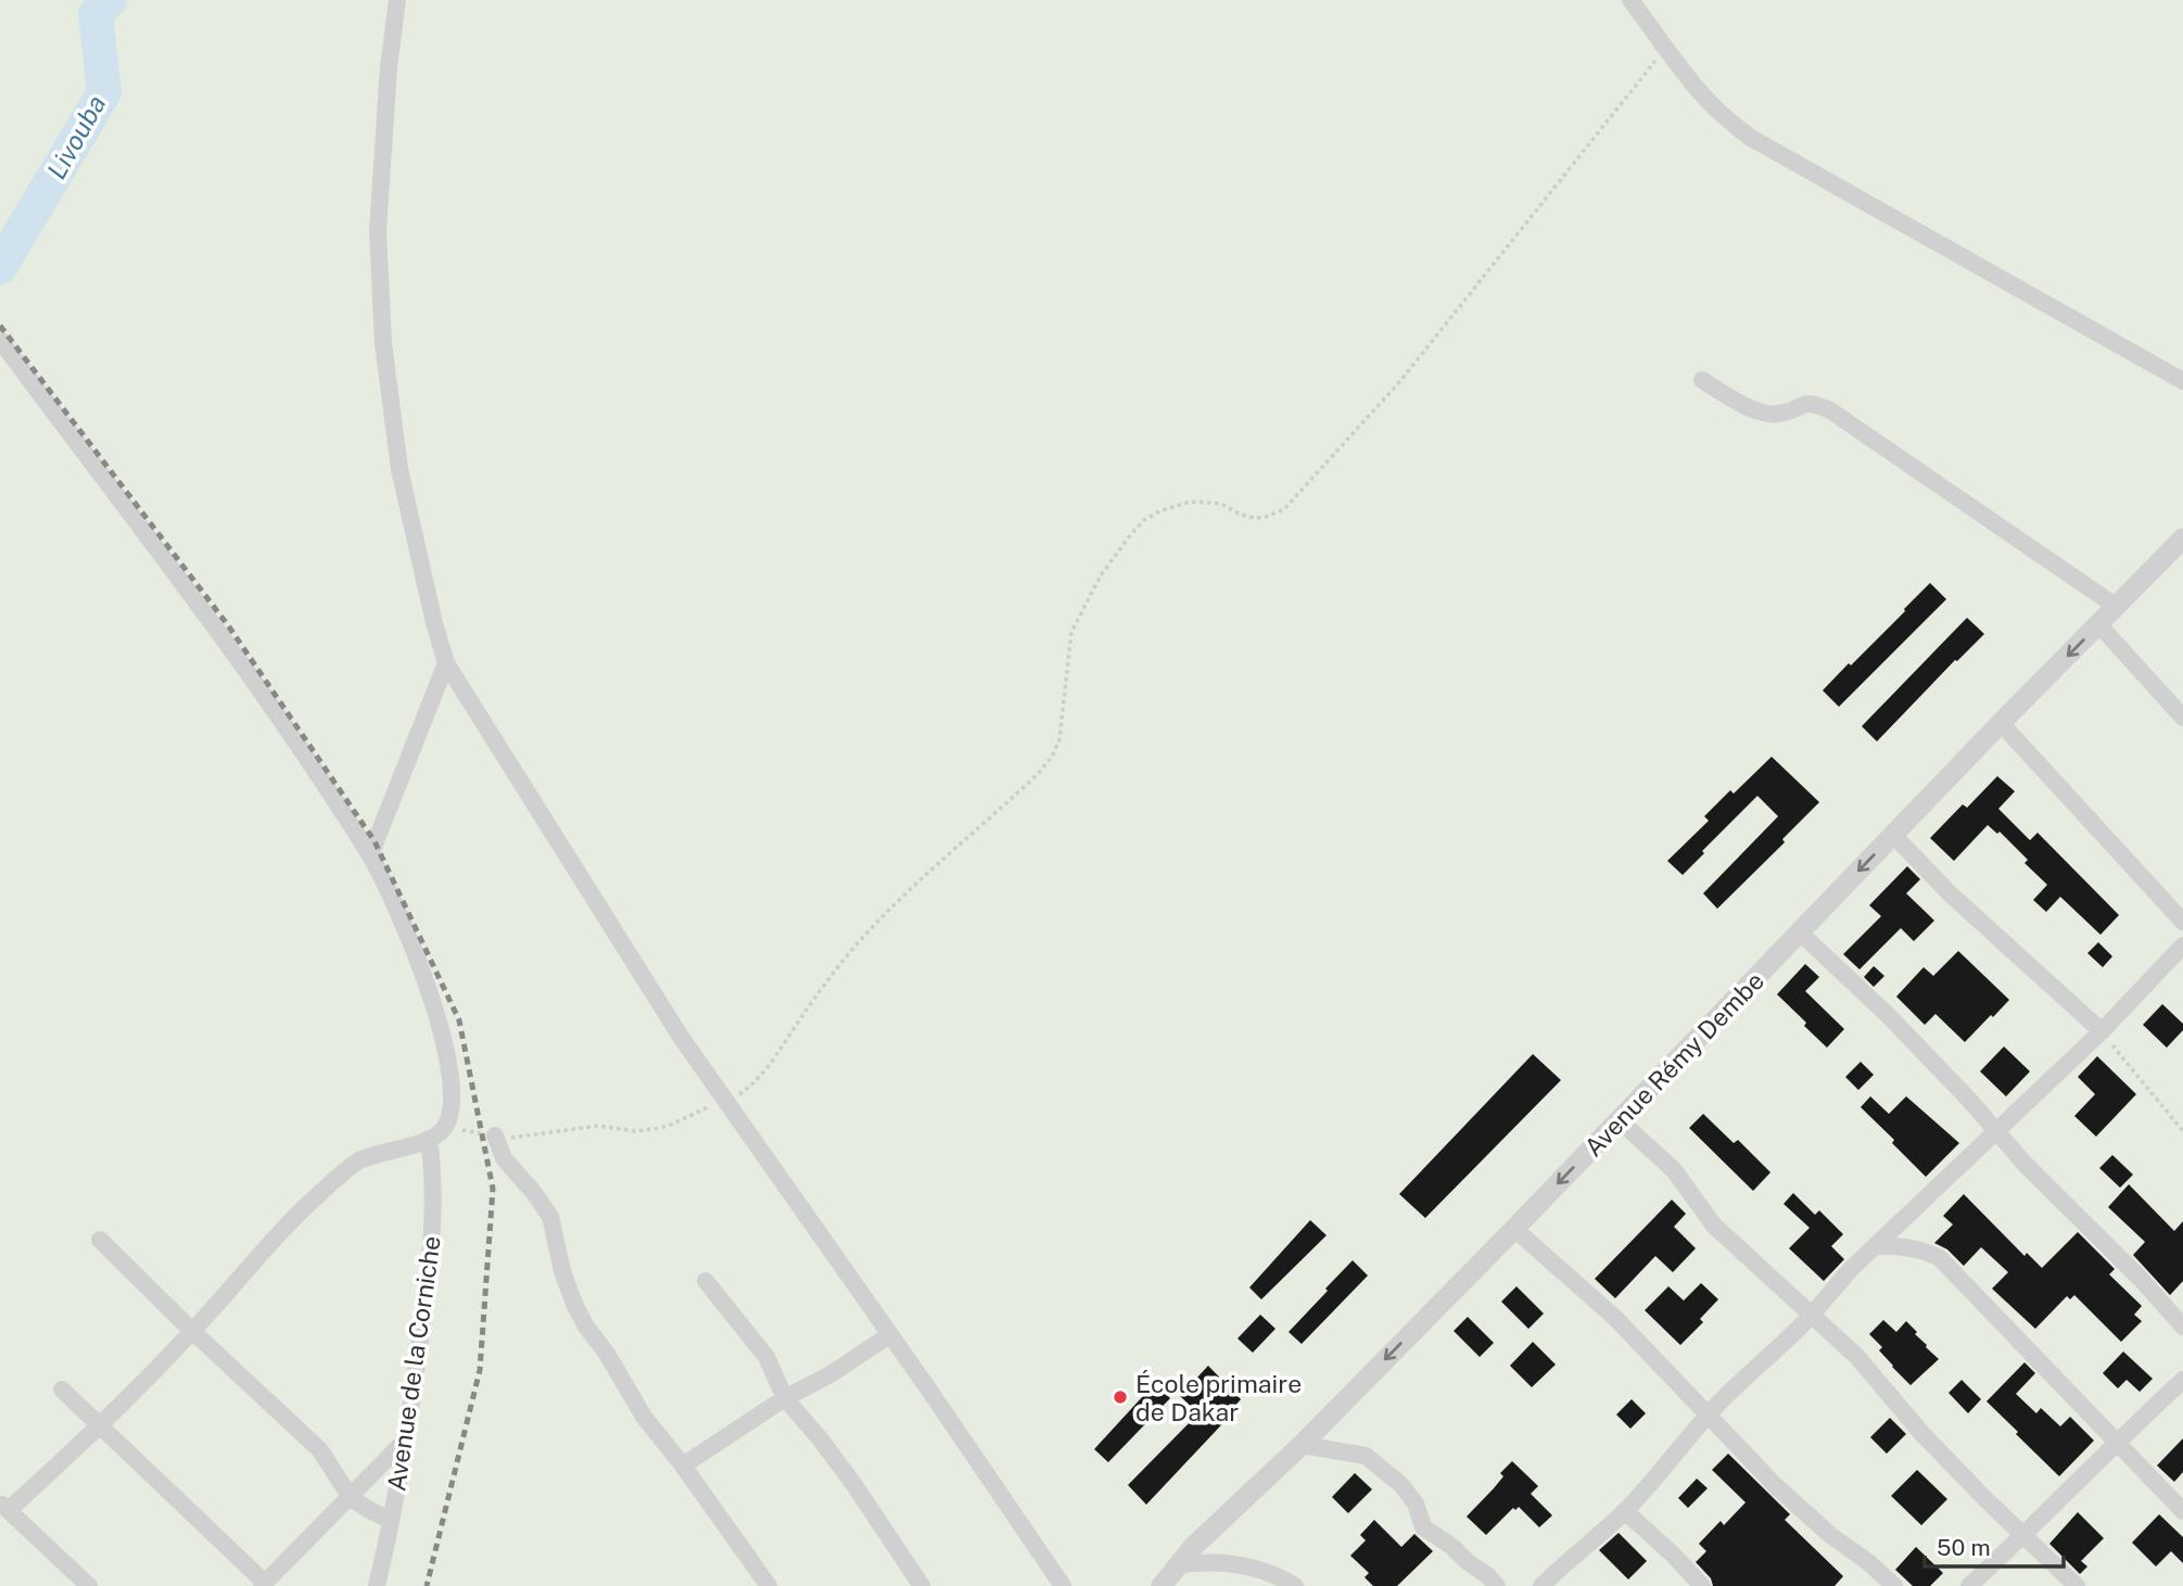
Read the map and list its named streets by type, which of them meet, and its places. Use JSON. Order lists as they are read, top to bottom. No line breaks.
{"streets":{"street":["Avenue Rémy Dembe","Avenue de la Corniche"]},"one_way":["Avenue Rémy Dembe"],"water":["Livouba"],"places":["École primaire de Dakar"],"scale_bar":"50 m"}
